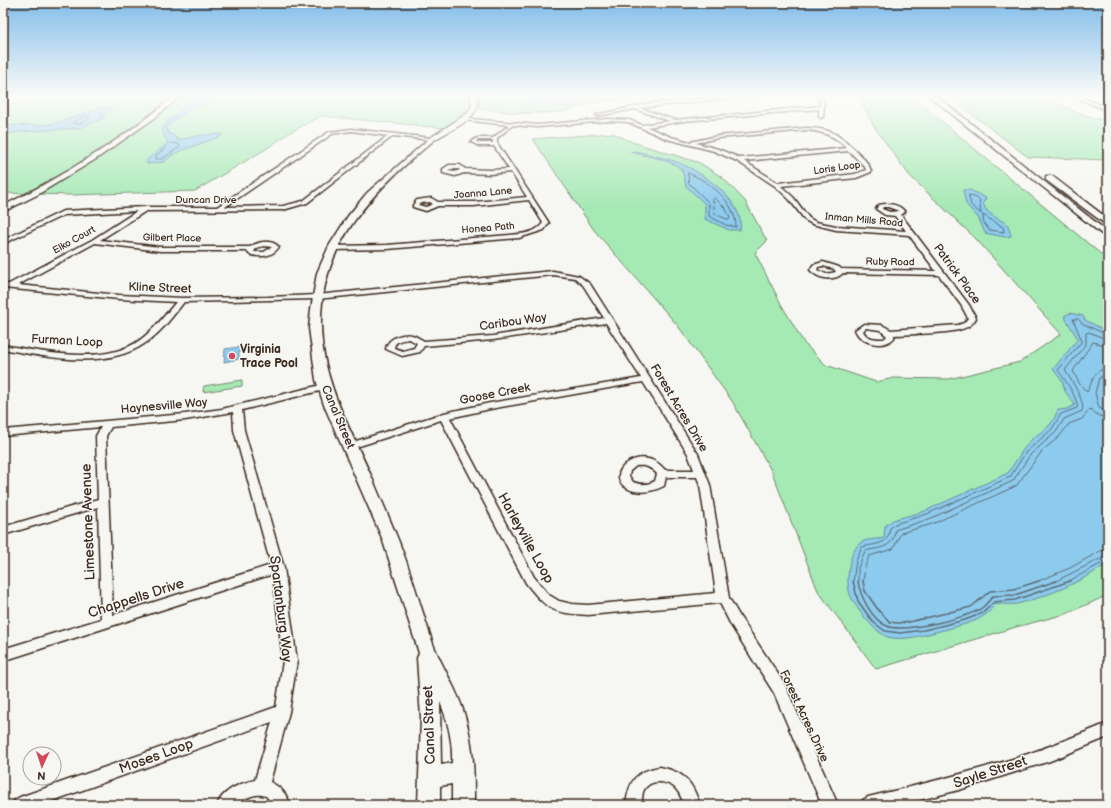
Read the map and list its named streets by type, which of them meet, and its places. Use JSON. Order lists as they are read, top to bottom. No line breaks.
{"streets":{"main road":["Canal Street"],"street":["Loris Loop","Joanna Lane","Duncan Drive","Inman Mills Road","Honea Path","Gilbert Place","Elko Court","Ruby Road","Patrick Place","Kline Street","Caribou Way","Furman Loop","Goose Creek","Haynesville Way","Forest Acres Drive","Limestone Avenue","Harleyville Loop","Chappells Drive","Spartanburg Way","Moses Loop","Sayle Street"]},"crossings":[["Loris Loop","Inman Mills Road"],["Joanna Lane","Honea Path"],["Duncan Drive","Elko Court"],["Inman Mills Road","Patrick Place"],["Honea Path","Canal Street"],["Gilbert Place","Elko Court"],["Elko Court","Kline Street"],["Ruby Road","Patrick Place"],["Kline Street","Furman Loop"],["Kline Street","Forest Acres Drive"],["Kline Street","Canal Street"],["Caribou Way","Forest Acres Drive"],["Goose Creek","Forest Acres Drive"],["Goose Creek","Canal Street"],["Goose Creek","Harleyville Loop"],["Haynesville Way","Canal Street"],["Haynesville Way","Limestone Avenue"],["Haynesville Way","Spartanburg Way"],["Forest Acres Drive","Canal Street"],["Forest Acres Drive","Harleyville Loop"],["Limestone Avenue","Chappells Drive"],["Chappells Drive","Spartanburg Way"],["Spartanburg Way","Moses Loop"]],"places":["Virginia Trace Pool"],"north":"bottom"}
